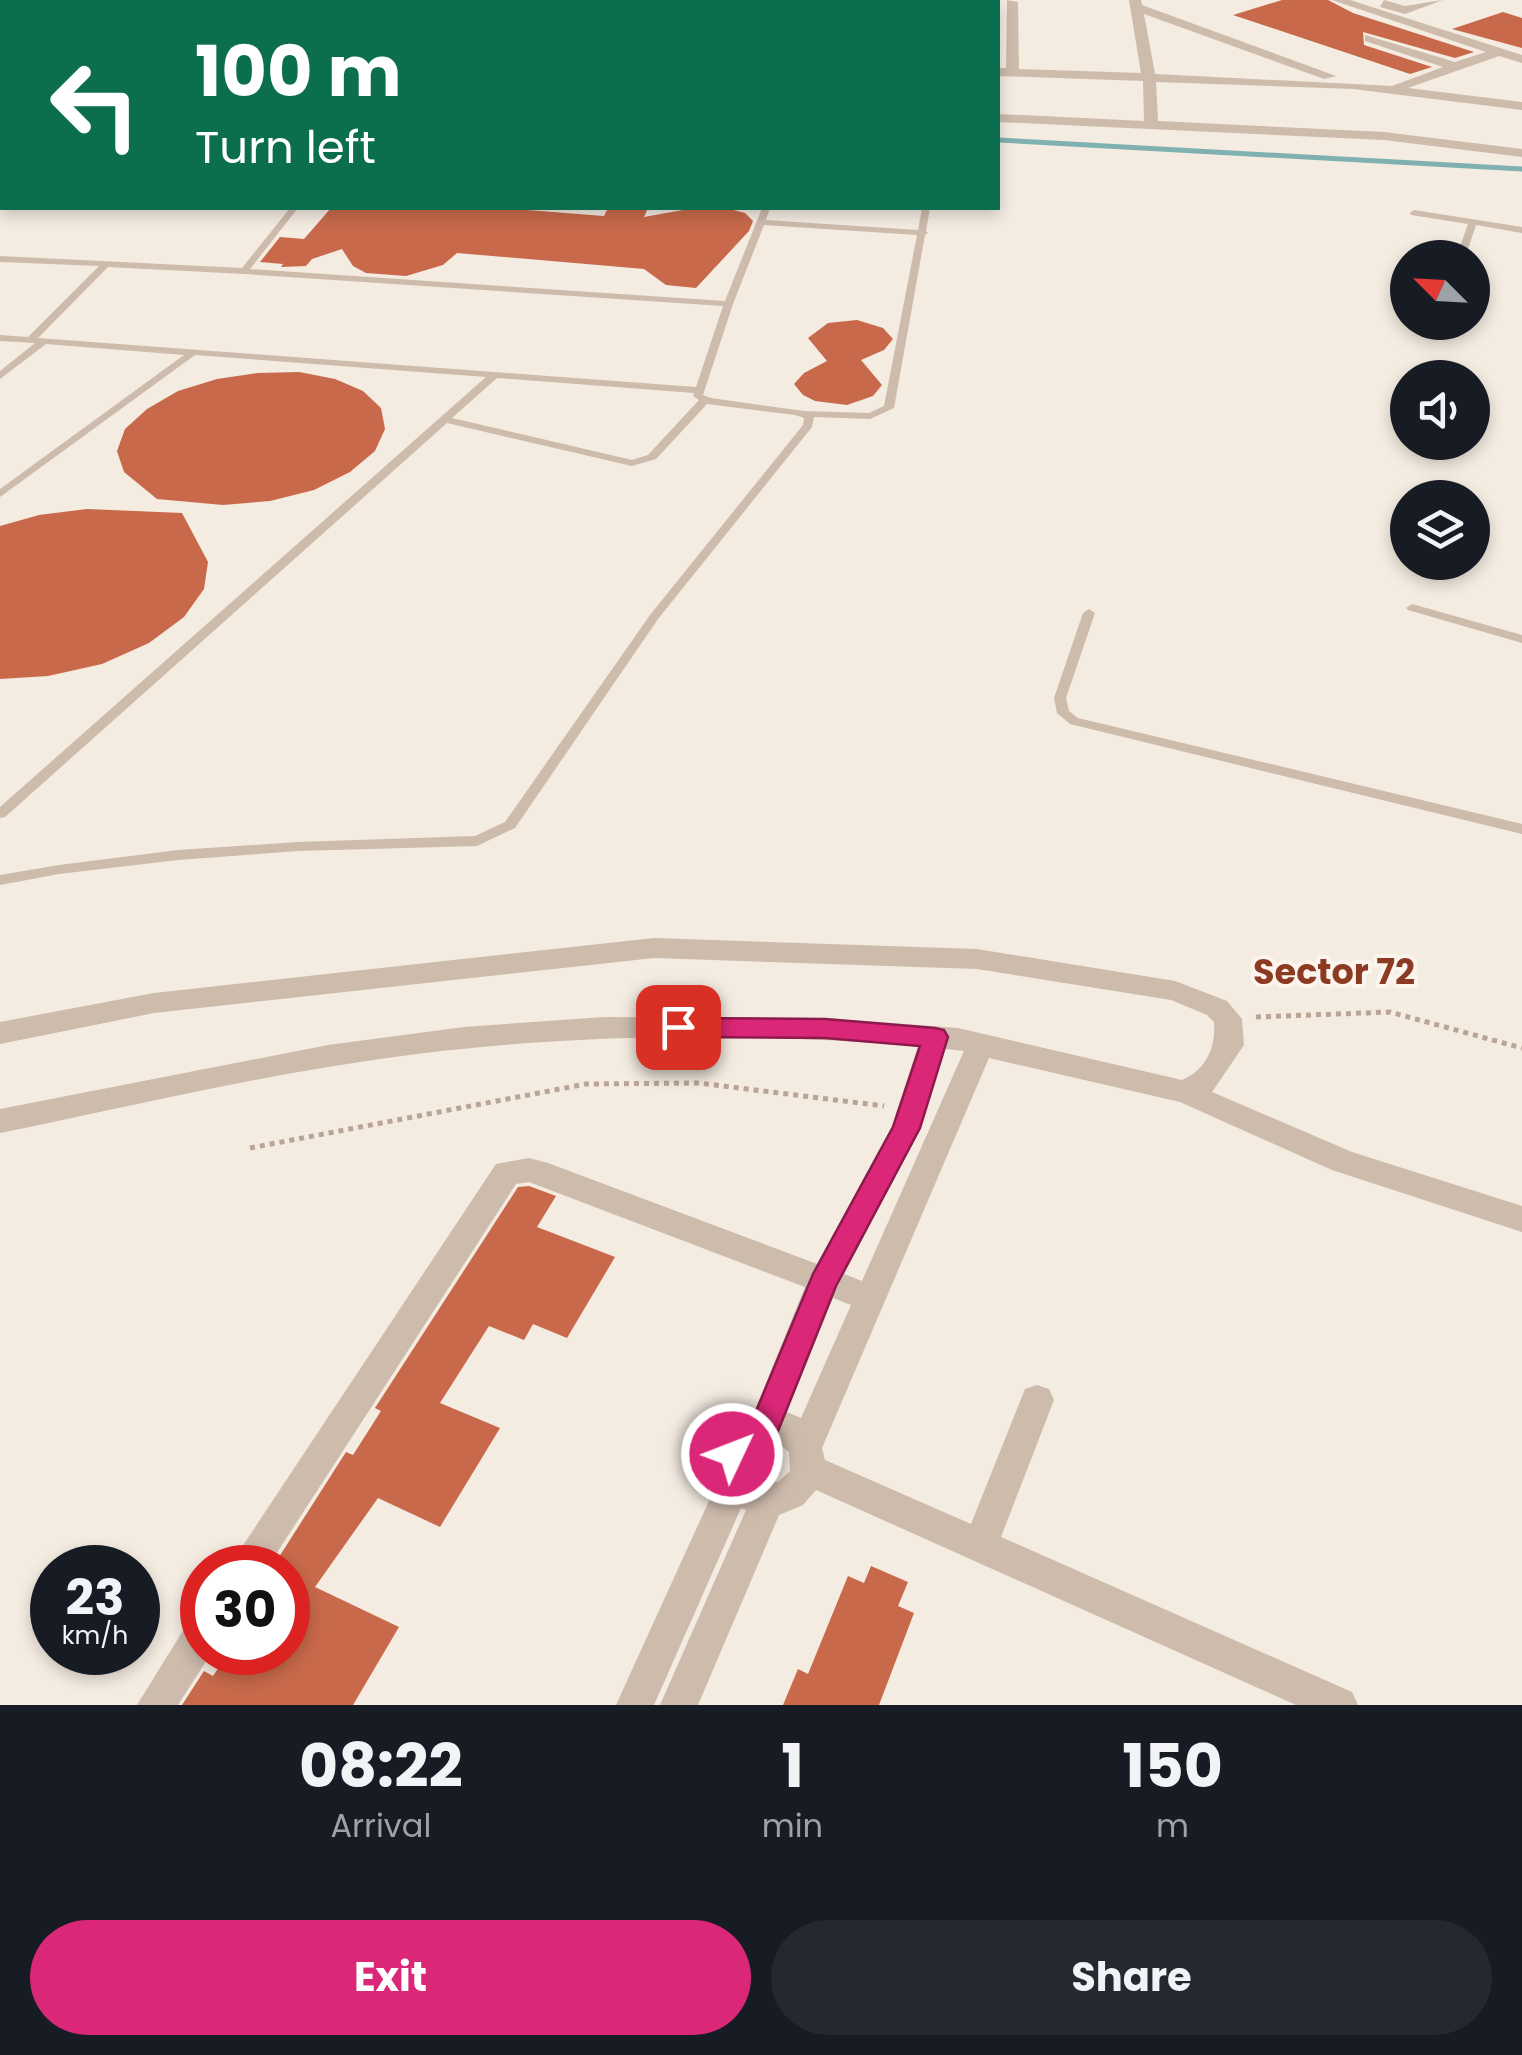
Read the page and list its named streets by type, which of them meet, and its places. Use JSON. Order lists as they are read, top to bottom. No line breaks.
{"districts":["Sector 72"],"north":"top left","page":{"turn":["100 m","Turn left"],"speed":"23 km/h","limit":"30","eta":["08:22","Arrival","1","min","150","m"],"buttons":["Exit","Share"]}}
